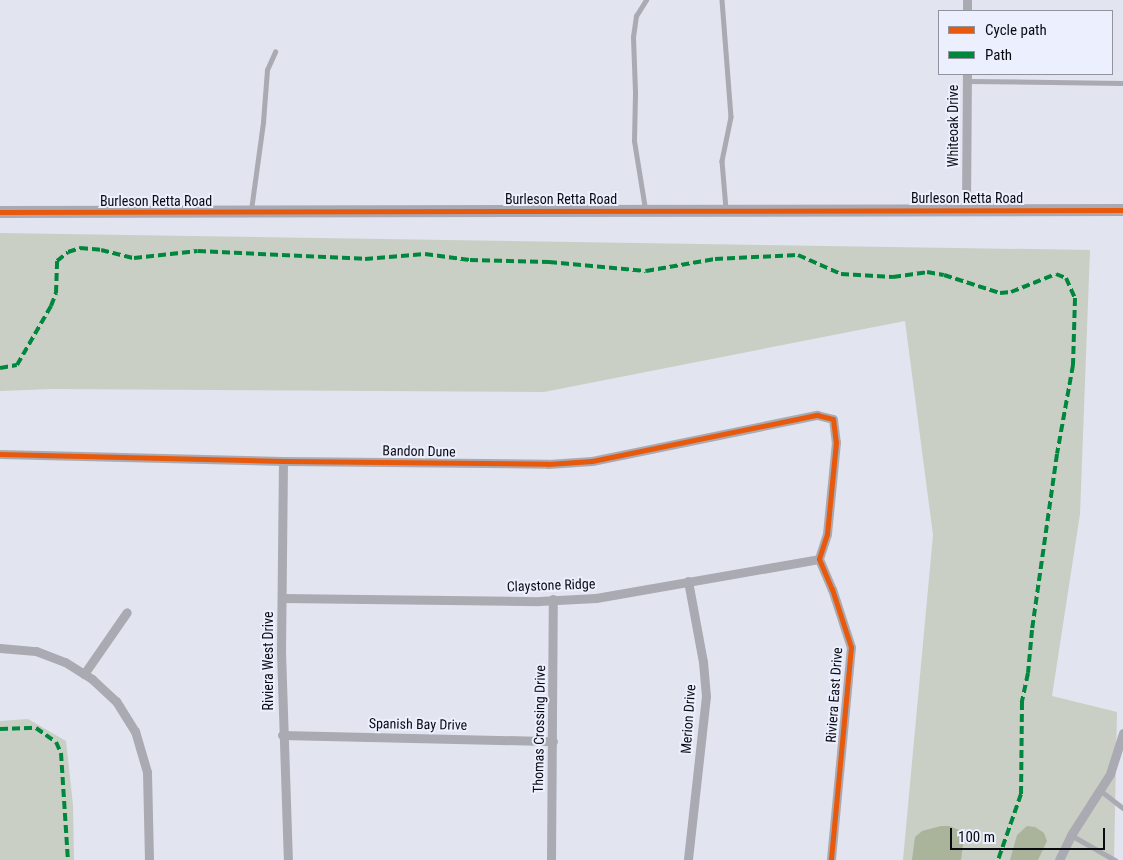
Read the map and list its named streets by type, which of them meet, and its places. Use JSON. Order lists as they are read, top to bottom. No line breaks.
{"streets":{"street":["Whiteoak Drive","Burleson Retta Road","Bandon Dune","Claystone Ridge","Riviera West Drive","Riviera East Drive","Merion Drive","Spanish Bay Drive","Thomas Crossing Drive"]},"crossings":[["Whiteoak Drive","Burleson Retta Road"],["Bandon Dune","Claystone Ridge"],["Bandon Dune","Riviera West Drive"],["Bandon Dune","Riviera East Drive"],["Claystone Ridge","Riviera West Drive"],["Claystone Ridge","Riviera East Drive"],["Claystone Ridge","Merion Drive"],["Claystone Ridge","Thomas Crossing Drive"],["Riviera West Drive","Spanish Bay Drive"],["Spanish Bay Drive","Thomas Crossing Drive"]],"legend":["Cycle path","Path"],"scale_bar":"100 m"}
